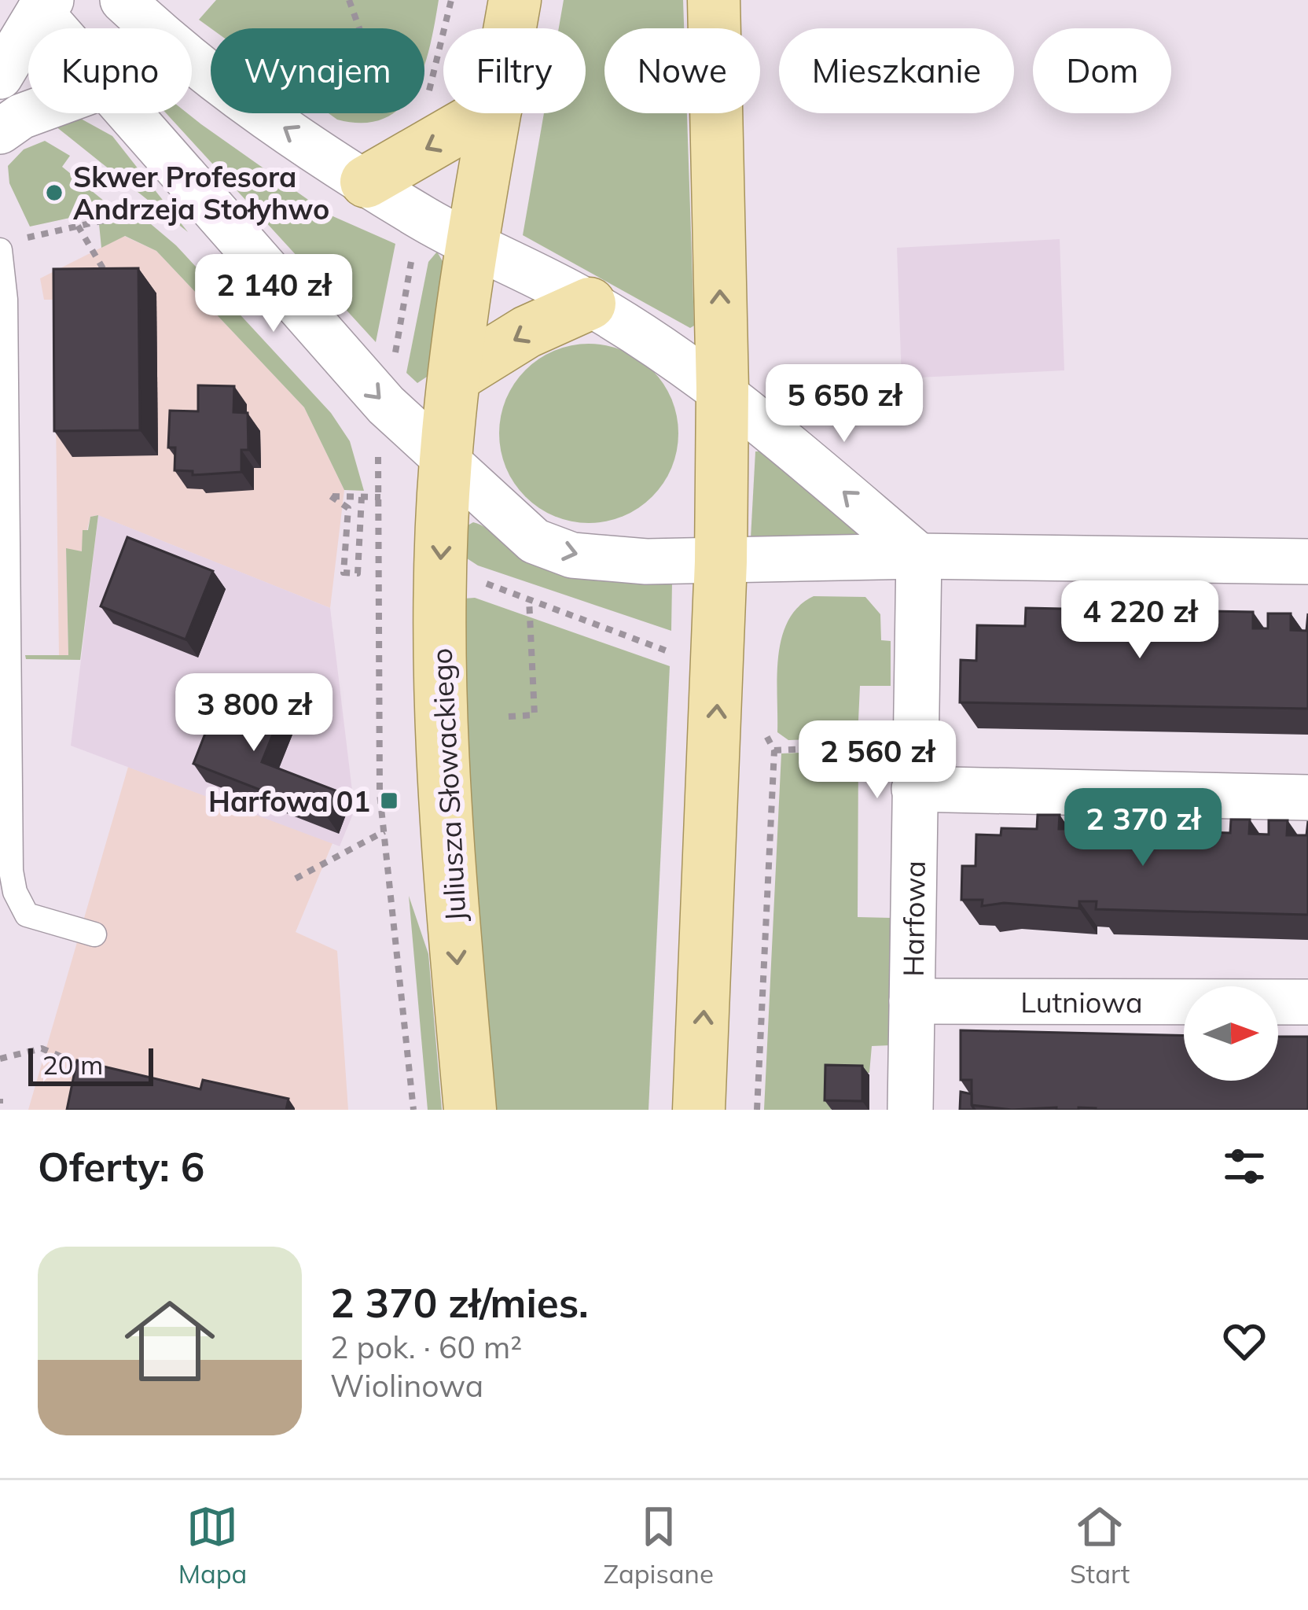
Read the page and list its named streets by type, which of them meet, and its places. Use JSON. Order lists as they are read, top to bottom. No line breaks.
{"streets":{"main road":["Juliusza Słowackiego"],"street":["Harfowa","Lutniowa"]},"crossings":[["Harfowa","Lutniowa"]],"places":{"other":["Skwer Profesora Andrzeja Stołyhwo"],"transit":["Harfowa 01"]},"scale_bar":"20 m","north":"right","page":{"chip":["Kupno","Wynajem","Filtry","Nowe","Mieszkanie","Dom"],"price":["2 140 zł","5 650 zł","4 220 zł","3 800 zł","2 560 zł","2 370 zł"],"scale":"20 m","heading":"Oferty: 6","list":[{"name":"2 370 zł/mies.","note":"2 pok. · 60 m² · Wiolinowa"}],"tabs":["Mapa","Zapisane","Start"]}}
